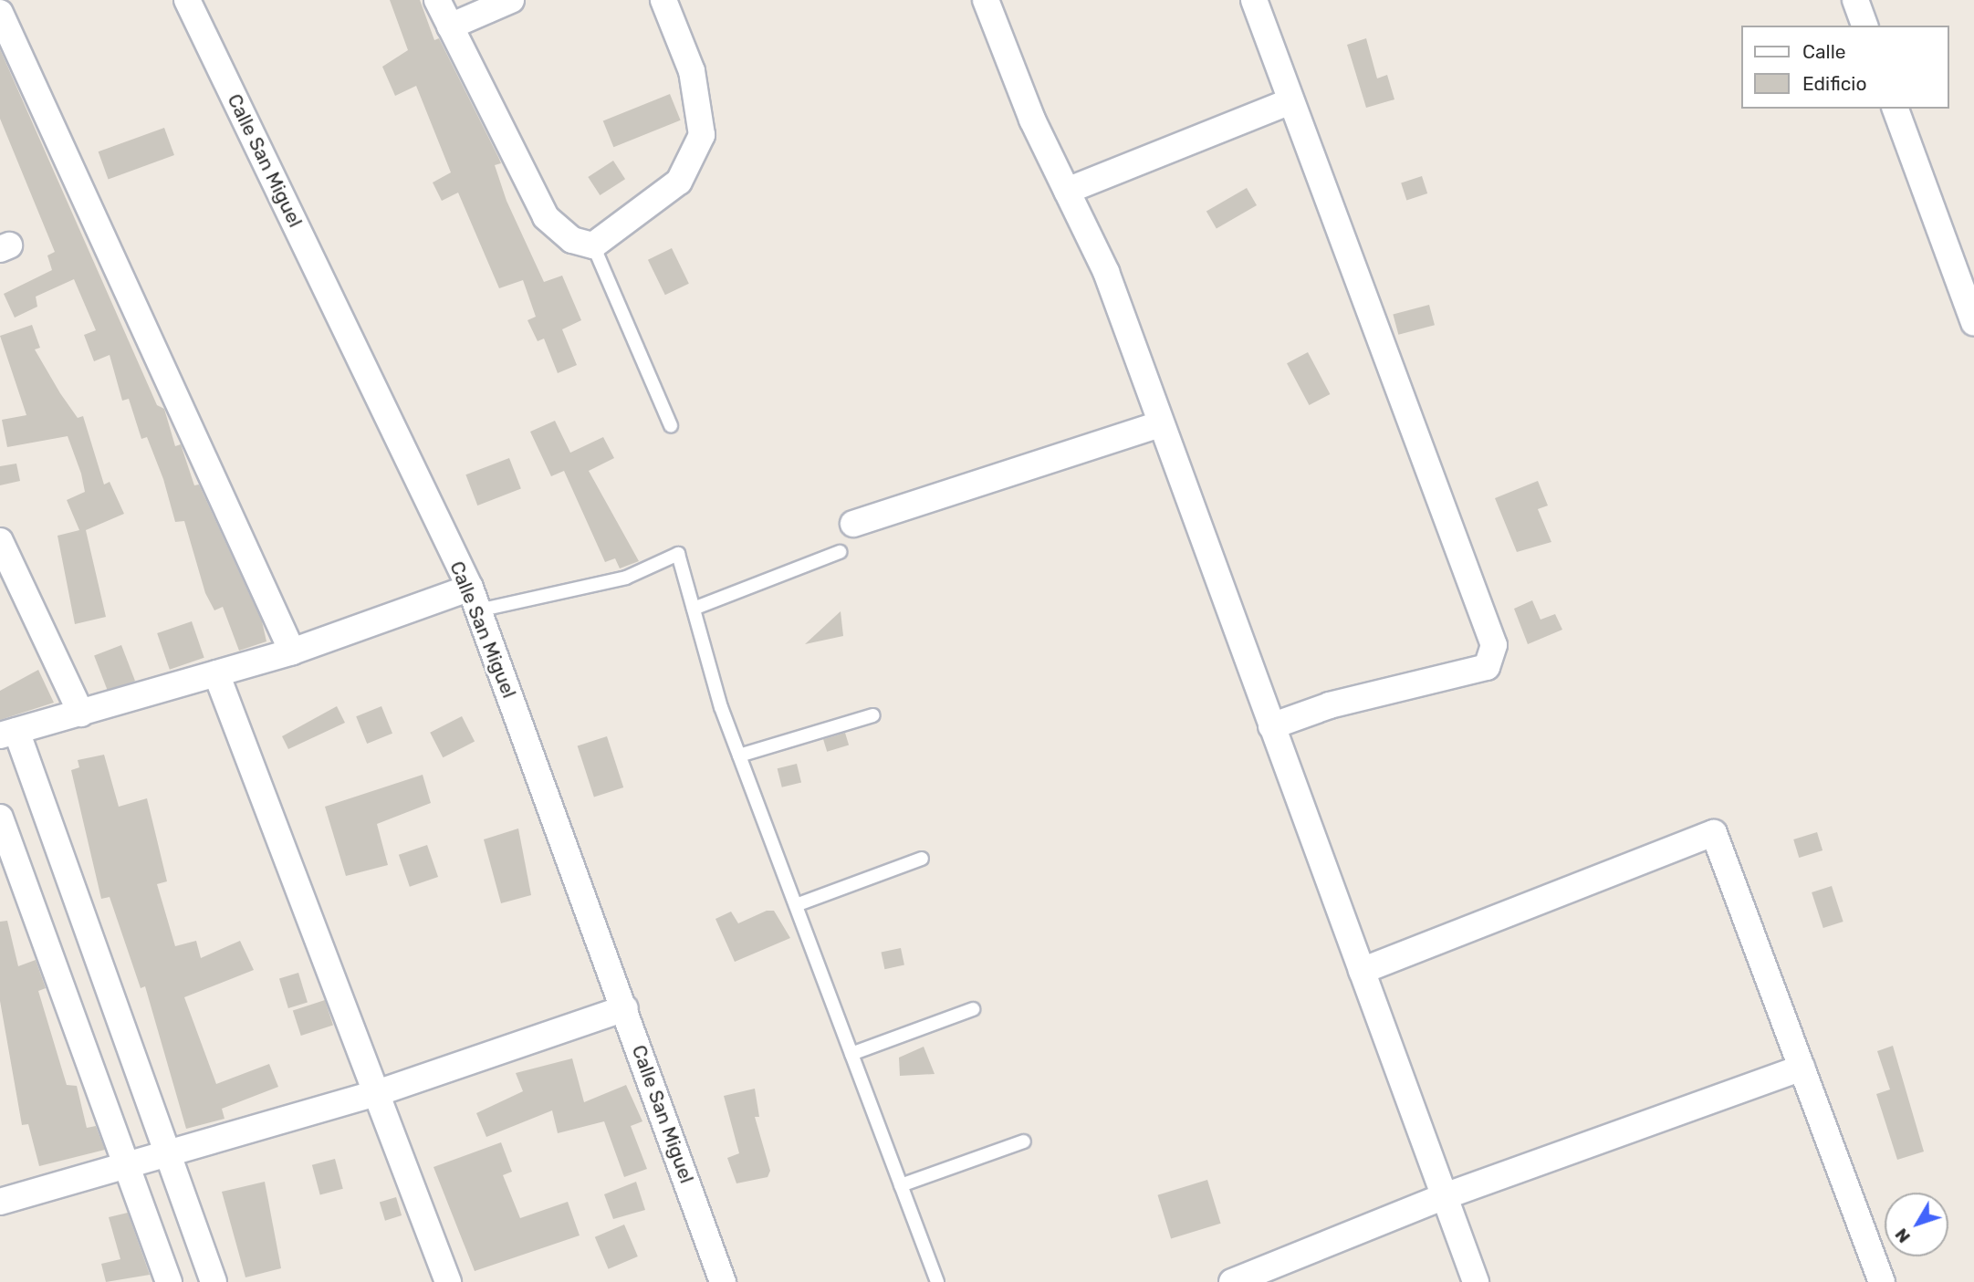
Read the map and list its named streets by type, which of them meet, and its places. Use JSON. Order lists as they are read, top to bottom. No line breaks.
{"streets":{"street":["Calle San Miguel"]},"legend":["Calle","Edificio"],"north":"bottom left"}
